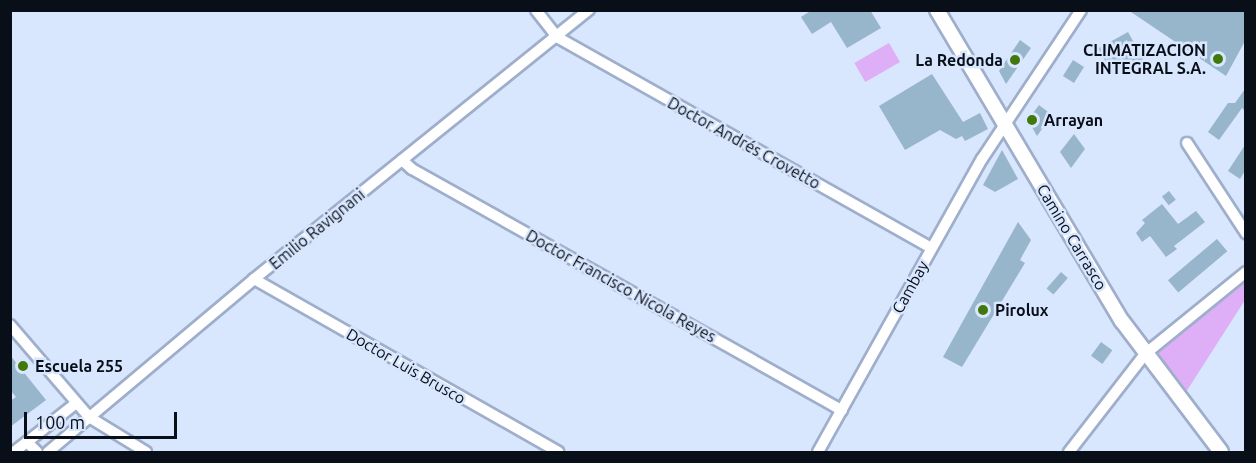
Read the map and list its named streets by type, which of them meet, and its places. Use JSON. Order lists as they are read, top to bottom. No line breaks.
{"streets":{"main road":["Camino Carrasco"],"street":["Doctor Andrés Crovetto","Emilio Ravignani","Doctor Francisco Nicola Reyes","Cambay","Doctor Luis Brusco"]},"crossings":[["Doctor Andrés Crovetto","Emilio Ravignani"],["Doctor Andrés Crovetto","Cambay"],["Emilio Ravignani","Doctor Francisco Nicola Reyes"],["Emilio Ravignani","Doctor Luis Brusco"],["Camino Carrasco","Cambay"],["Doctor Francisco Nicola Reyes","Cambay"]],"places":["CLIMATIZACION INTEGRAL S.A.","La Redonda","Arrayan","Pirolux","Escuela 255"],"scale_bar":"100 m"}
